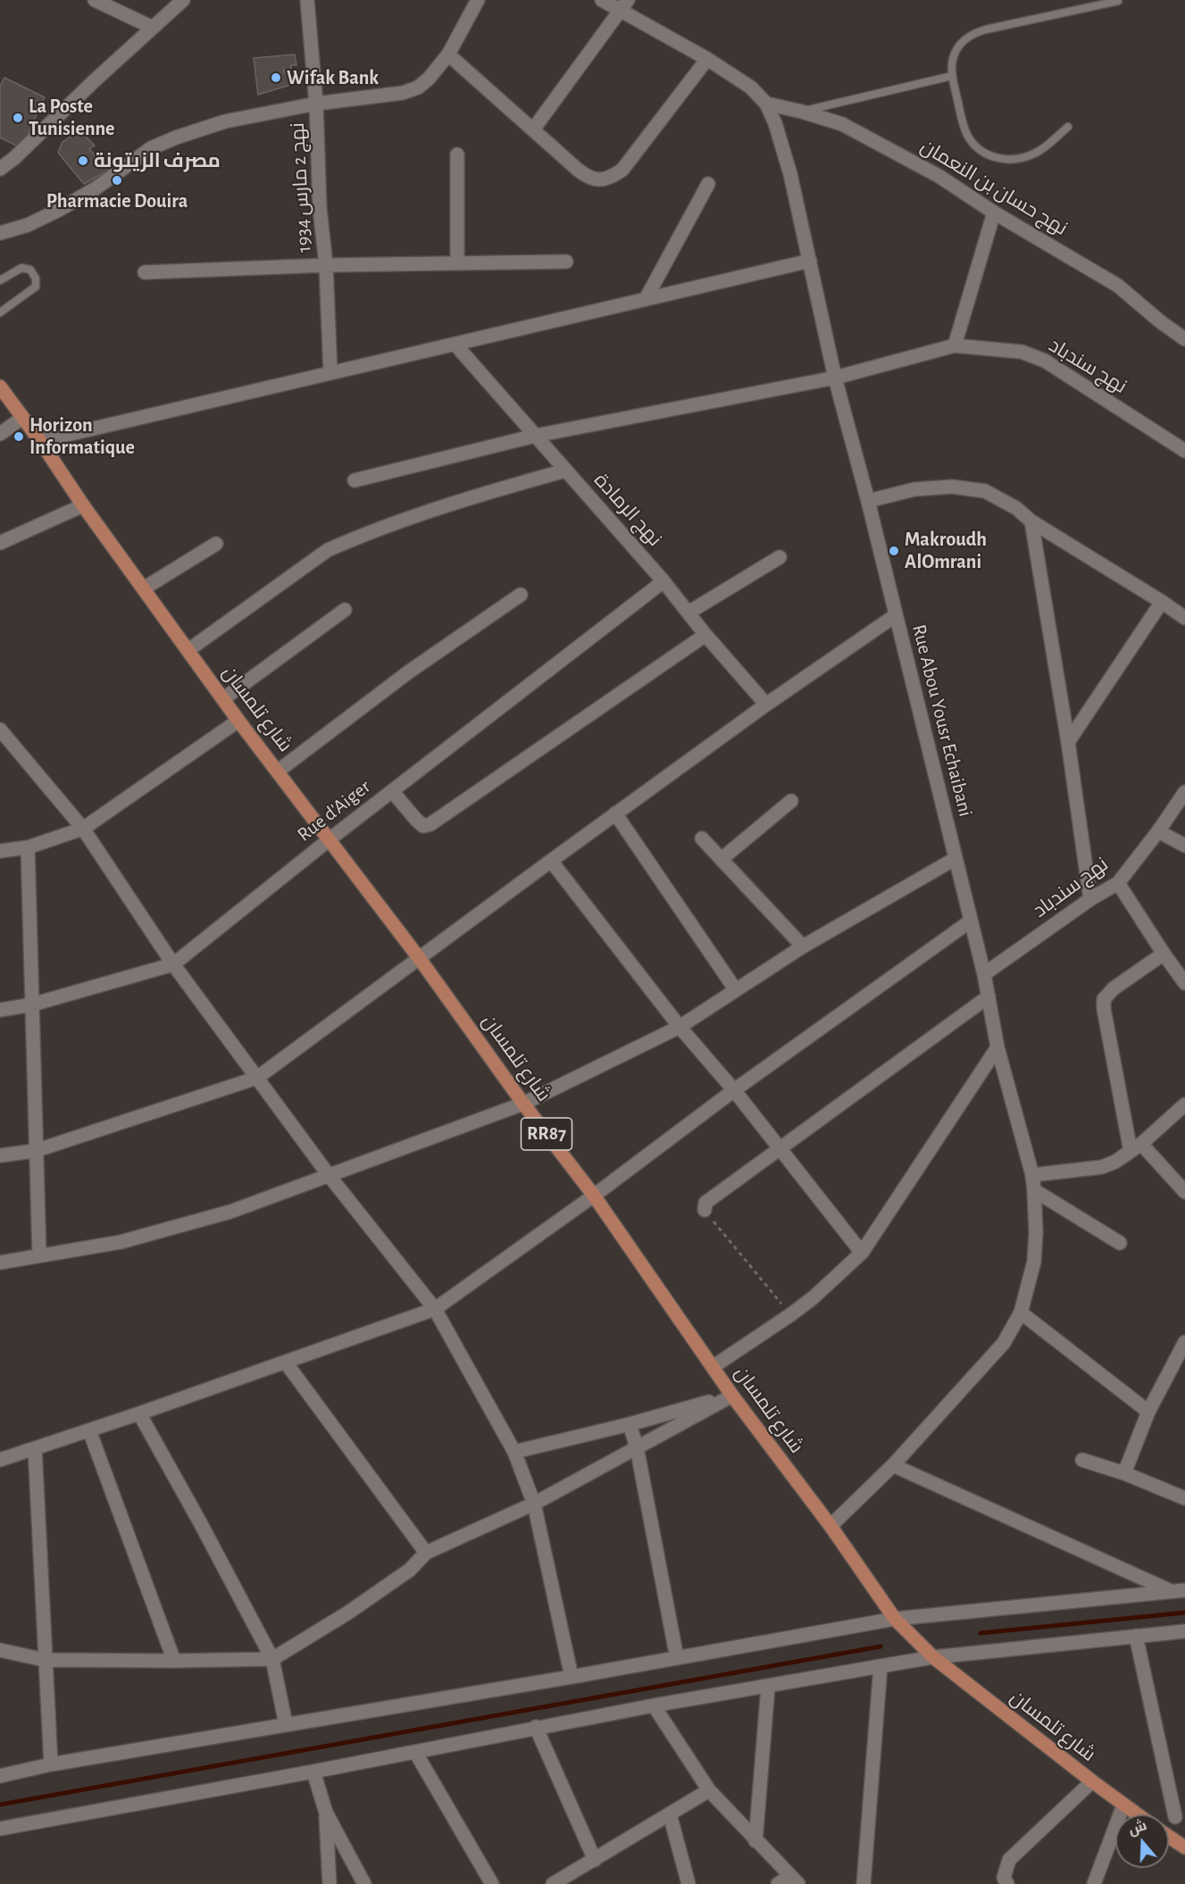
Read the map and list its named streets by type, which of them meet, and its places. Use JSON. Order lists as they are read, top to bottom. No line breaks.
{"streets":{"main road":["شارع تلمسان","RR87"],"street":["نهج 2 مارس 1934","نهج حسان بن النعمان","نهج سندباد","نهج الرمادة","Rue Abou Yousr Echaibani","Rue d'Aiger"]},"crossings":[["نهج سندباد","نهج الرمادة"],["نهج سندباد","Rue Abou Yousr Echaibani"],["نهج الرمادة","Rue d'Aiger"],["شارع تلمسان","Rue Abou Yousr Echaibani"],["شارع تلمسان","Rue d'Aiger"]],"places":["Wifak Bank","La Poste Tunisienne","مصرف الزيتونة","Pharmacie Douira","Horizon Informatique","Makroudh AlOmrani"],"north":"top"}
